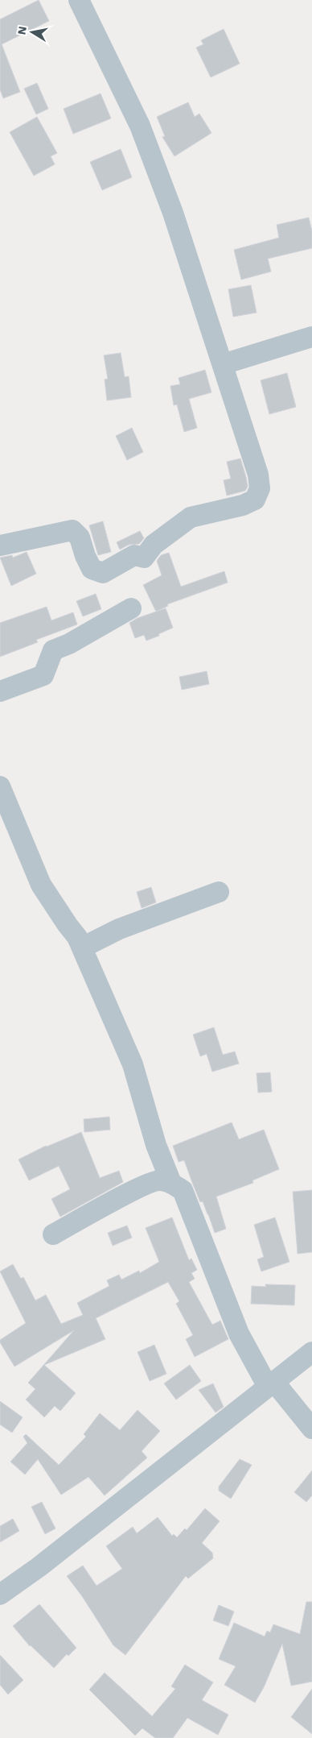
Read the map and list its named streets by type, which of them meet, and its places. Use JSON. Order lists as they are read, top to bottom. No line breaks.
{"north":"left"}
